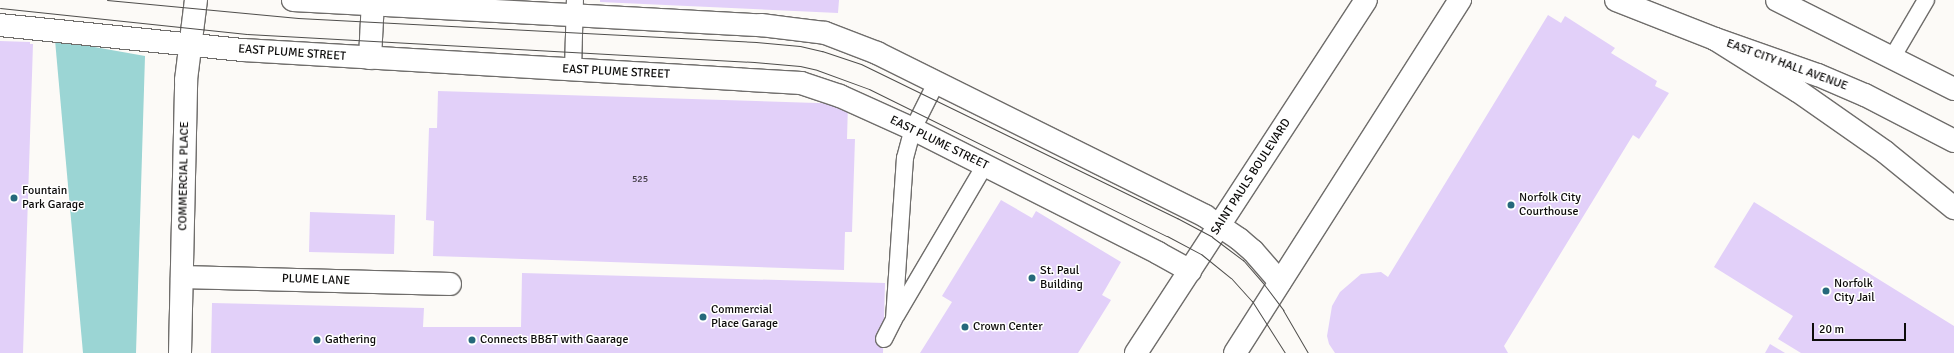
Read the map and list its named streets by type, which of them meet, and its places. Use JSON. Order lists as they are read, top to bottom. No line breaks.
{"streets":{"main road":["EAST PLUME STREET","EAST CITY HALL AVENUE","COMMERCIAL PLACE","SAINT PAULS BOULEVARD","PLUME LANE"]},"crossings":[["EAST PLUME STREET","COMMERCIAL PLACE"],["EAST PLUME STREET","SAINT PAULS BOULEVARD"],["COMMERCIAL PLACE","PLUME LANE"]],"places":["Fountain Park Garage","Norfolk City Courthouse","St. Paul Building","Norfolk City Jail","Commercial Place Garage","Crown Center","Gathering","Connects BB&T with Gaarage"],"house_numbers":["525"],"scale_bar":"20 m"}
